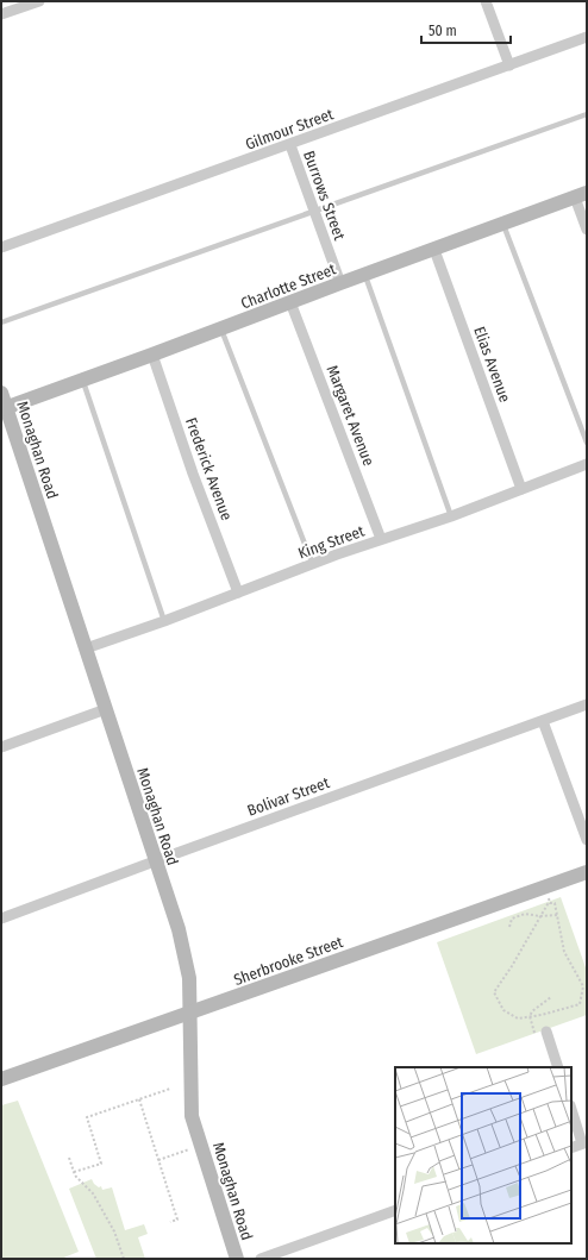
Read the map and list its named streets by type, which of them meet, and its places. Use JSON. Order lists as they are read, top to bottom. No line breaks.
{"streets":{"main road":["Charlotte Street","Monaghan Road","Sherbrooke Street"],"street":["Gilmour Street","Burrows Street","Elias Avenue","Margaret Avenue","Frederick Avenue","King Street","Bolivar Street"]},"crossings":[["Gilmour Street","Burrows Street"],["Burrows Street","Charlotte Street"],["Charlotte Street","Elias Avenue"],["Charlotte Street","Margaret Avenue"],["Charlotte Street","Monaghan Road"],["Charlotte Street","Frederick Avenue"],["Elias Avenue","King Street"],["Margaret Avenue","King Street"],["Monaghan Road","King Street"],["Monaghan Road","Bolivar Street"],["Monaghan Road","Sherbrooke Street"],["Frederick Avenue","King Street"]],"scale_bar":"50 m"}
